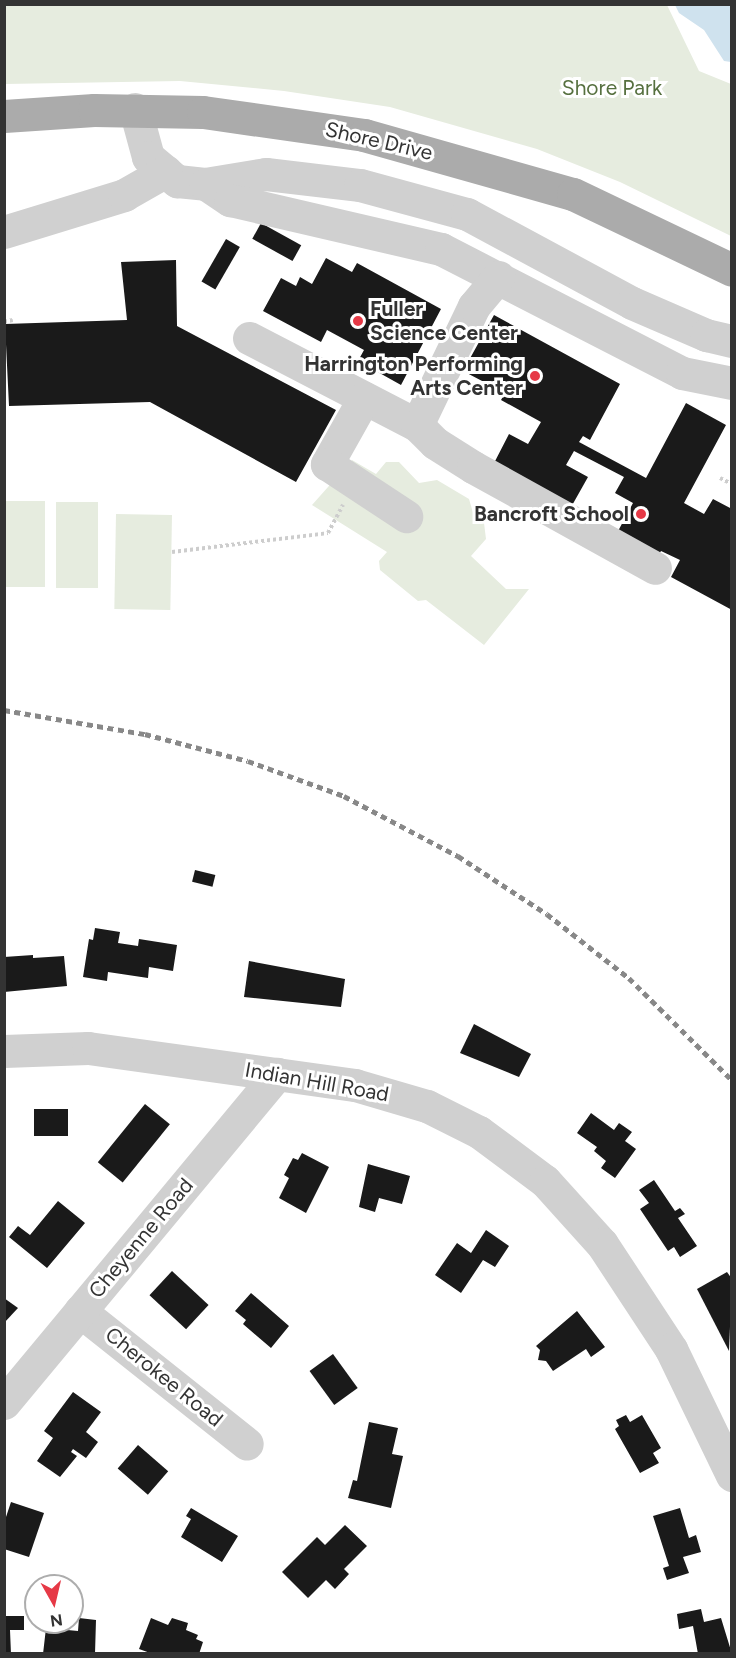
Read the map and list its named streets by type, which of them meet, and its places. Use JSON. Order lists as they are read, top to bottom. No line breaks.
{"streets":{"main road":["Shore Drive"],"street":["Indian Hill Road","Cheyenne Road","Cherokee Road"]},"crossings":[["Indian Hill Road","Cheyenne Road"],["Cheyenne Road","Cherokee Road"]],"parks":["Shore Park"],"places":["Fuller Science Center","Harrington Performing Arts Center","Bancroft School"],"north":"bottom"}
